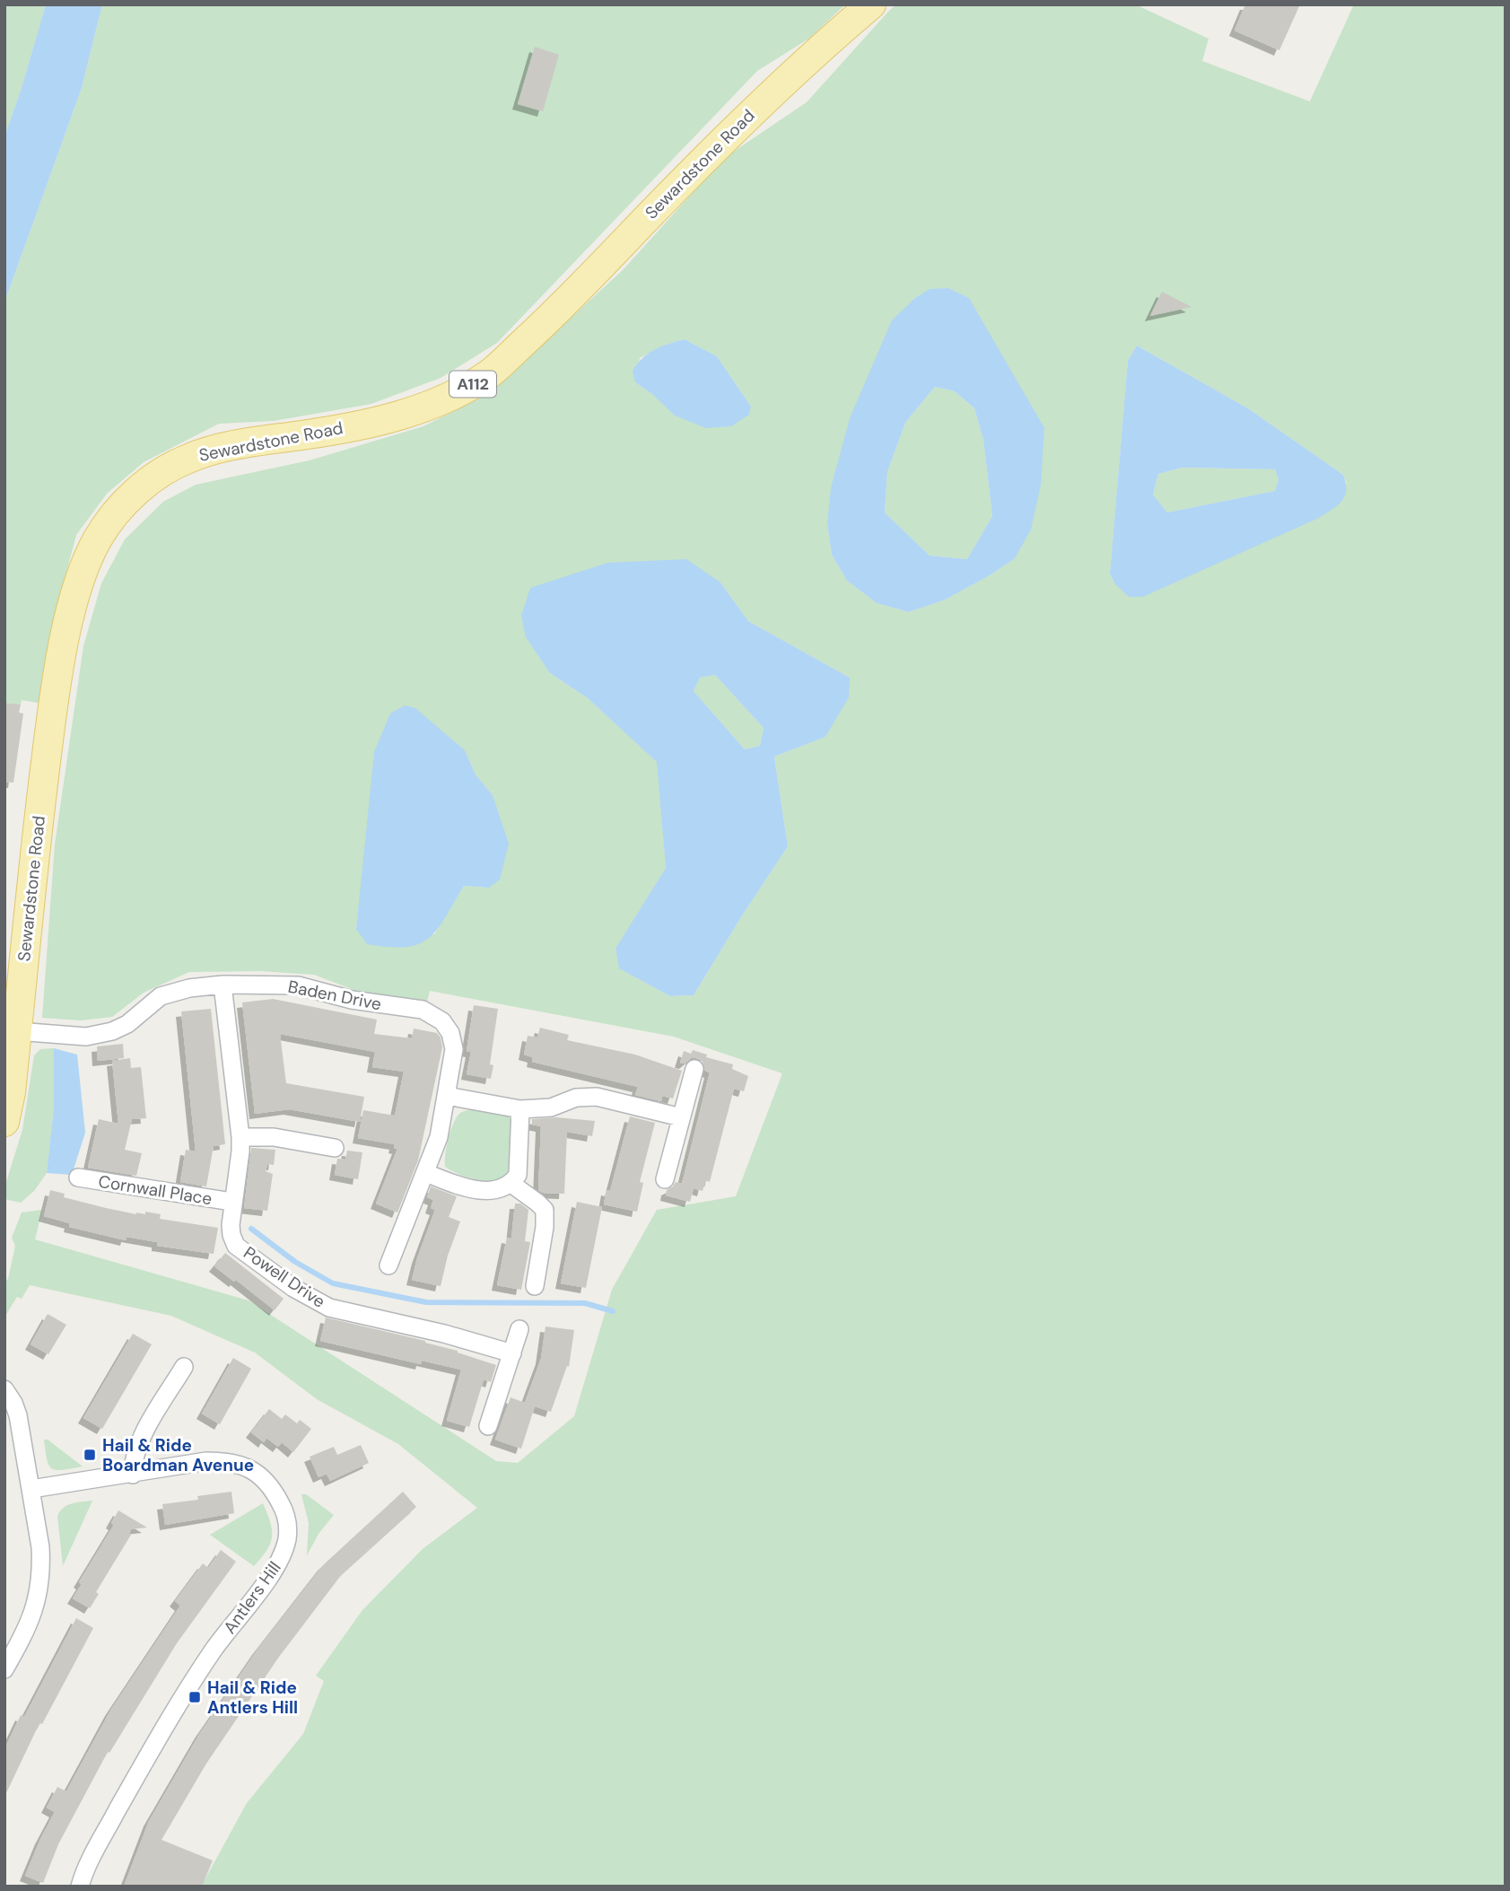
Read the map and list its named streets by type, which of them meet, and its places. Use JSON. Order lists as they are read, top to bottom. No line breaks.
{"streets":{"main road":["Sewardstone Road","A112"],"street":["Baden Drive","Cornwall Place","Powell Drive","Antlers Hill"]},"crossings":[["Sewardstone Road","Baden Drive"],["Baden Drive","Powell Drive"],["Cornwall Place","Powell Drive"]],"places":{"transit":["Hail & Ride Boardman Avenue","Hail & Ride Antlers Hill"]}}
